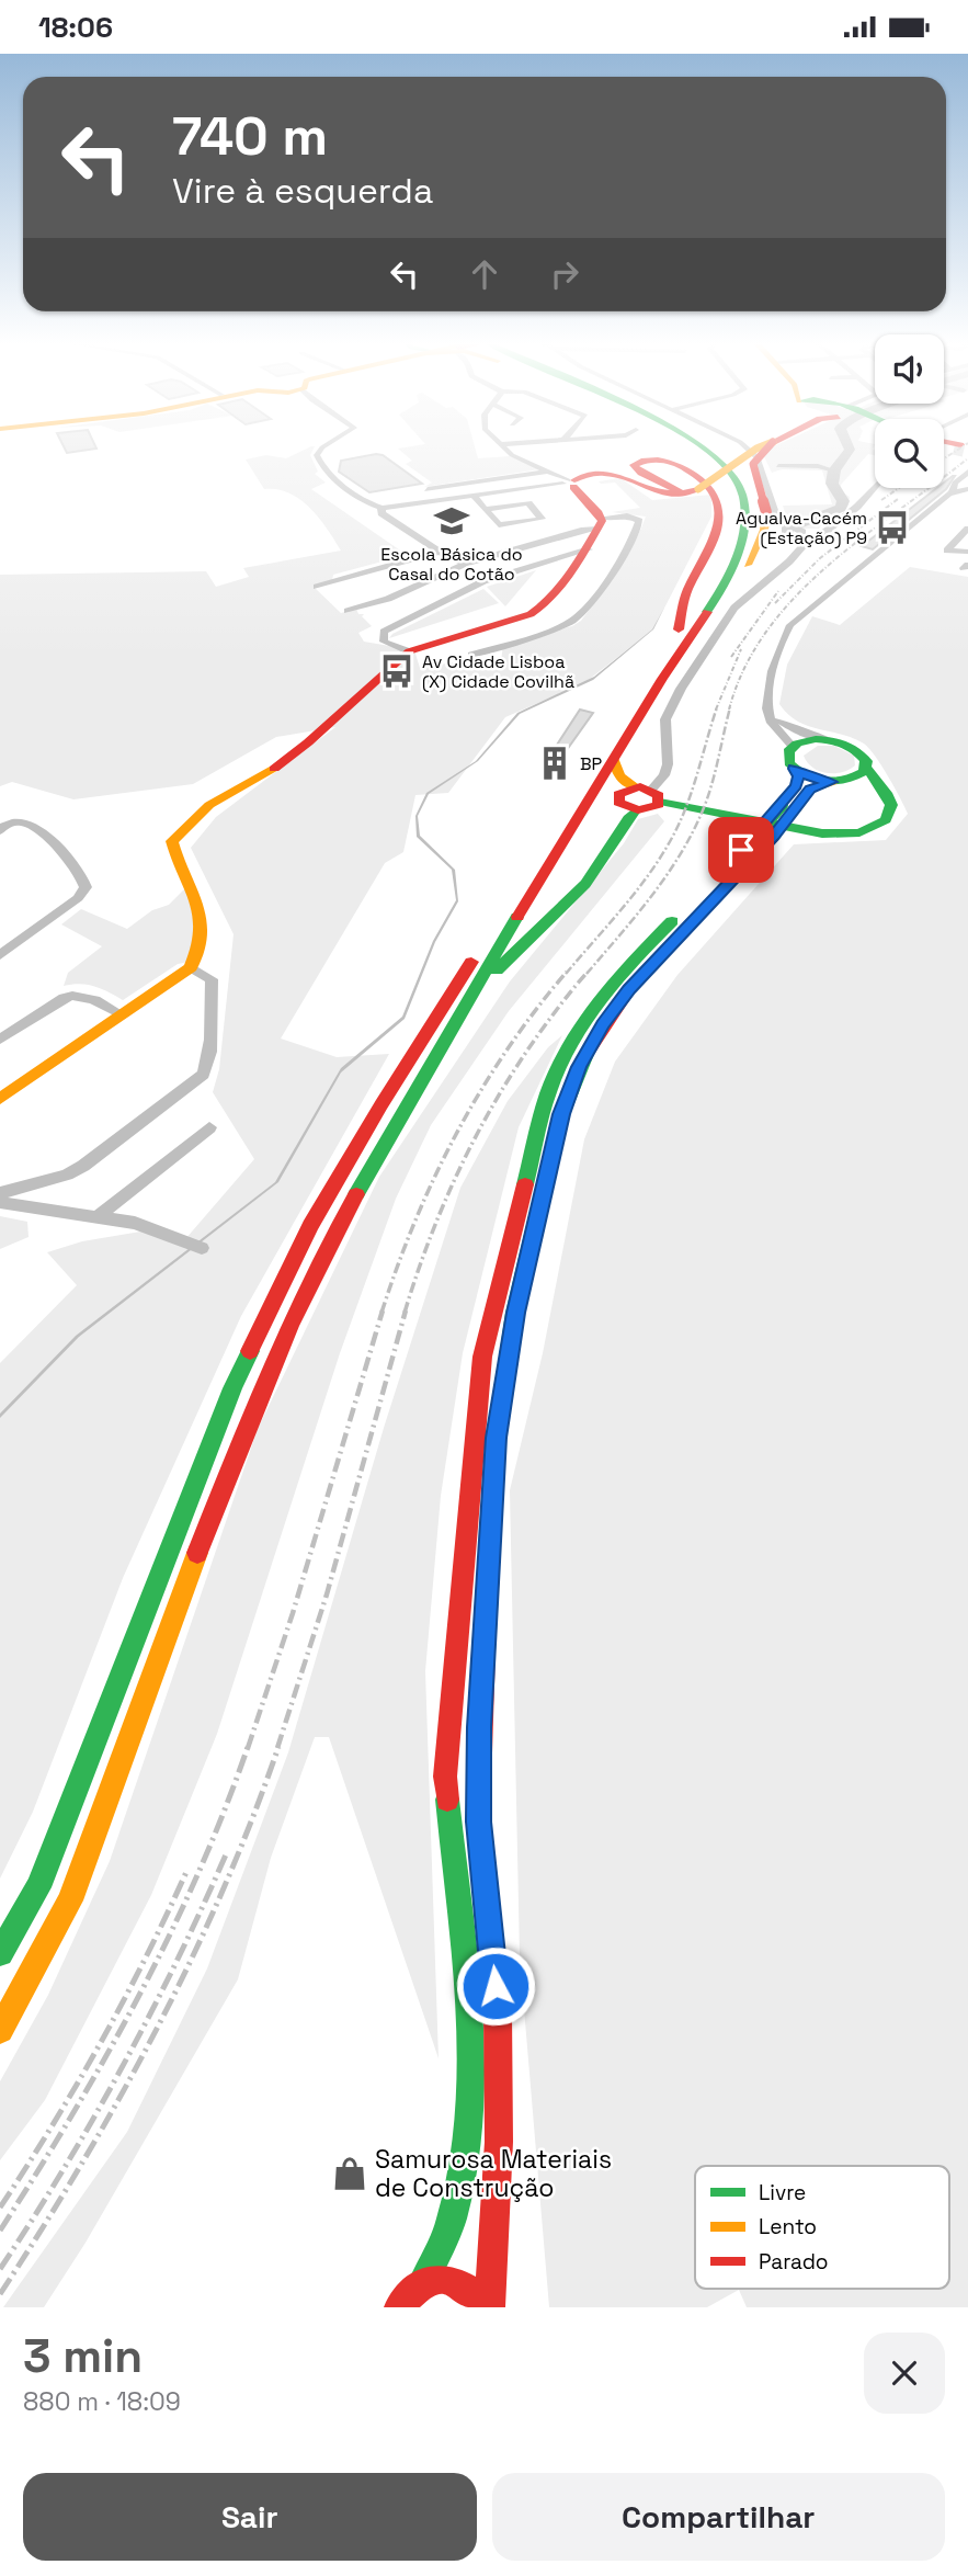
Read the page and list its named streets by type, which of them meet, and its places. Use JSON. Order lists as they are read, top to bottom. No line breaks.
{"places":{"school or university":["Escola Básica do Casal do Cotão"],"bus stop":["Agualva-Cacém (Estação) P9","Av Cidade Lisboa (X) Cidade Covilhã"],"building":["BP"],"shop":["Samurosa Materiais de Construção"]},"legend":["Livre","Lento","Parado"],"page":{"status":"18:06","turn":["740 m","Vire à esquerda"],"heading":["3 min","880 m · 18:09"],"buttons":["Sair","Compartilhar"]}}
